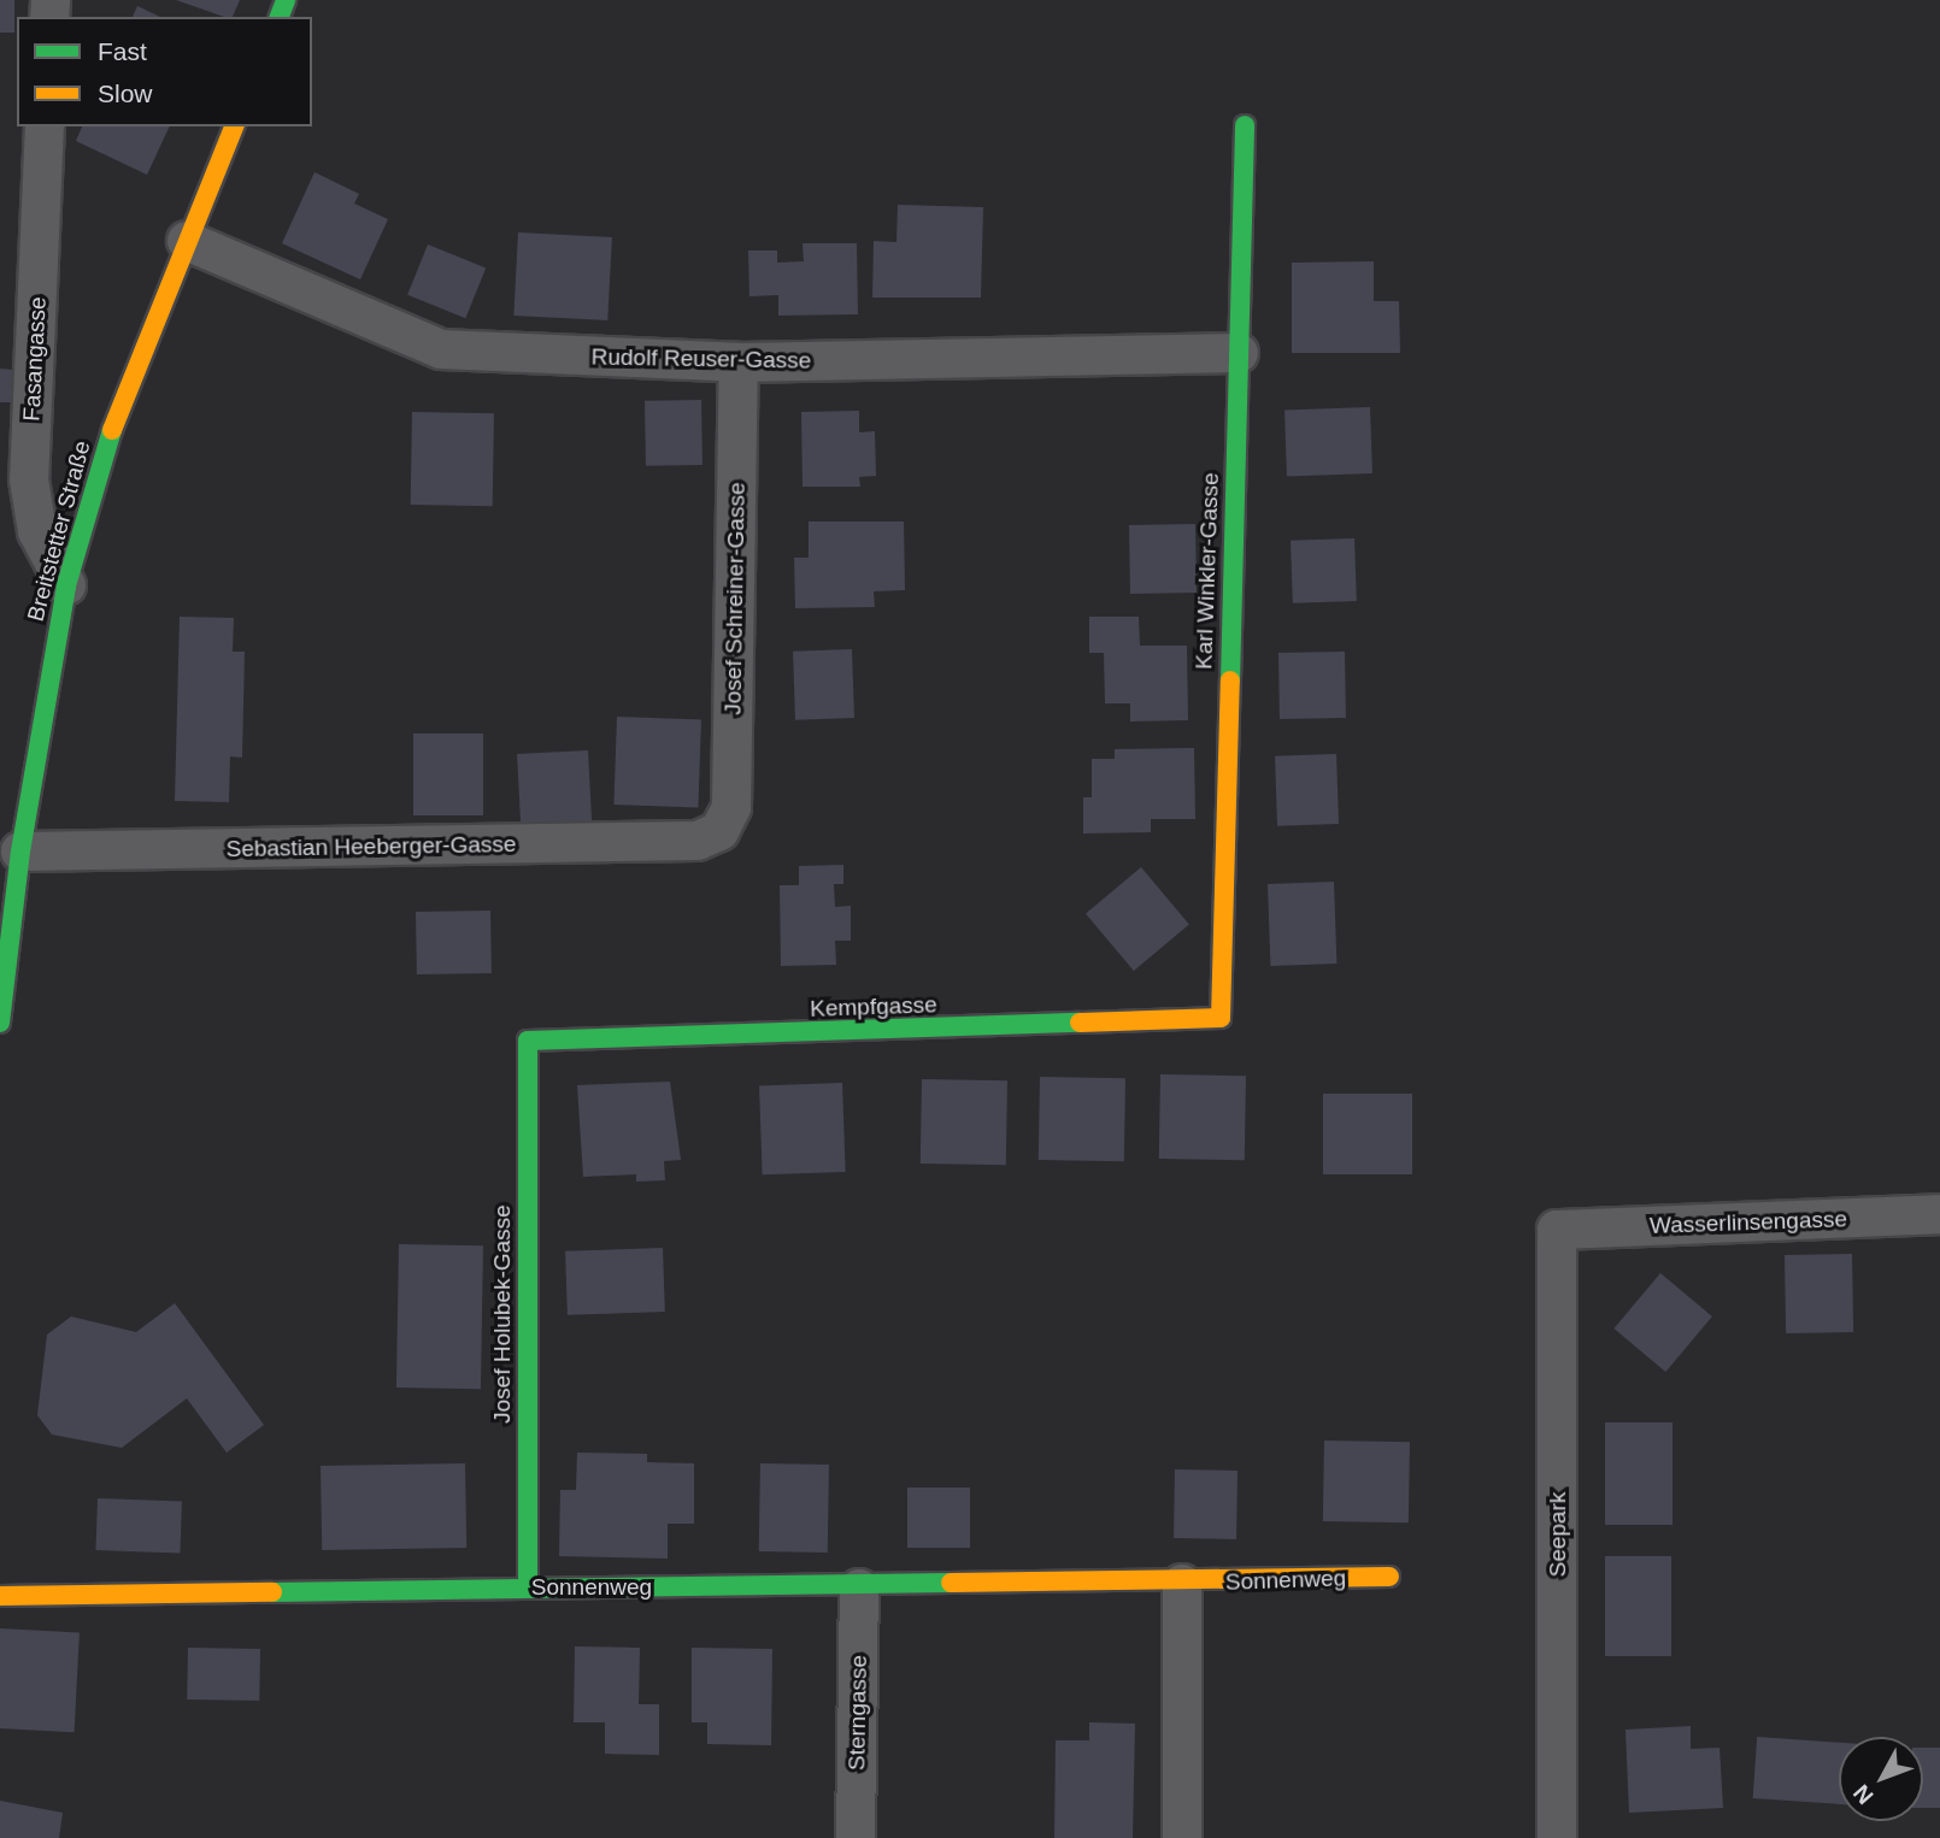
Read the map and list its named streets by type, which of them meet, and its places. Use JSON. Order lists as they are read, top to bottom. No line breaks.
{"streets":{"street":["Fasangasse","Rudolf Reuser-Gasse","Breitstetter Straße","Karl Winkler-Gasse","Josef Schreiner-Gasse","Sebastian Heeberger-Gasse","Kempfgasse","Wasserlinsengasse","Josef Holubek-Gasse","Seepark","Sonnenweg","Sterngasse"]},"crossings":[["Fasangasse","Breitstetter Straße"],["Rudolf Reuser-Gasse","Breitstetter Straße"],["Rudolf Reuser-Gasse","Karl Winkler-Gasse"],["Rudolf Reuser-Gasse","Josef Schreiner-Gasse"],["Breitstetter Straße","Sebastian Heeberger-Gasse"],["Karl Winkler-Gasse","Kempfgasse"],["Josef Schreiner-Gasse","Sebastian Heeberger-Gasse"],["Kempfgasse","Josef Holubek-Gasse"],["Wasserlinsengasse","Seepark"],["Josef Holubek-Gasse","Sonnenweg"],["Sonnenweg","Sterngasse"]],"legend":["Fast","Slow"],"north":"bottom left"}
